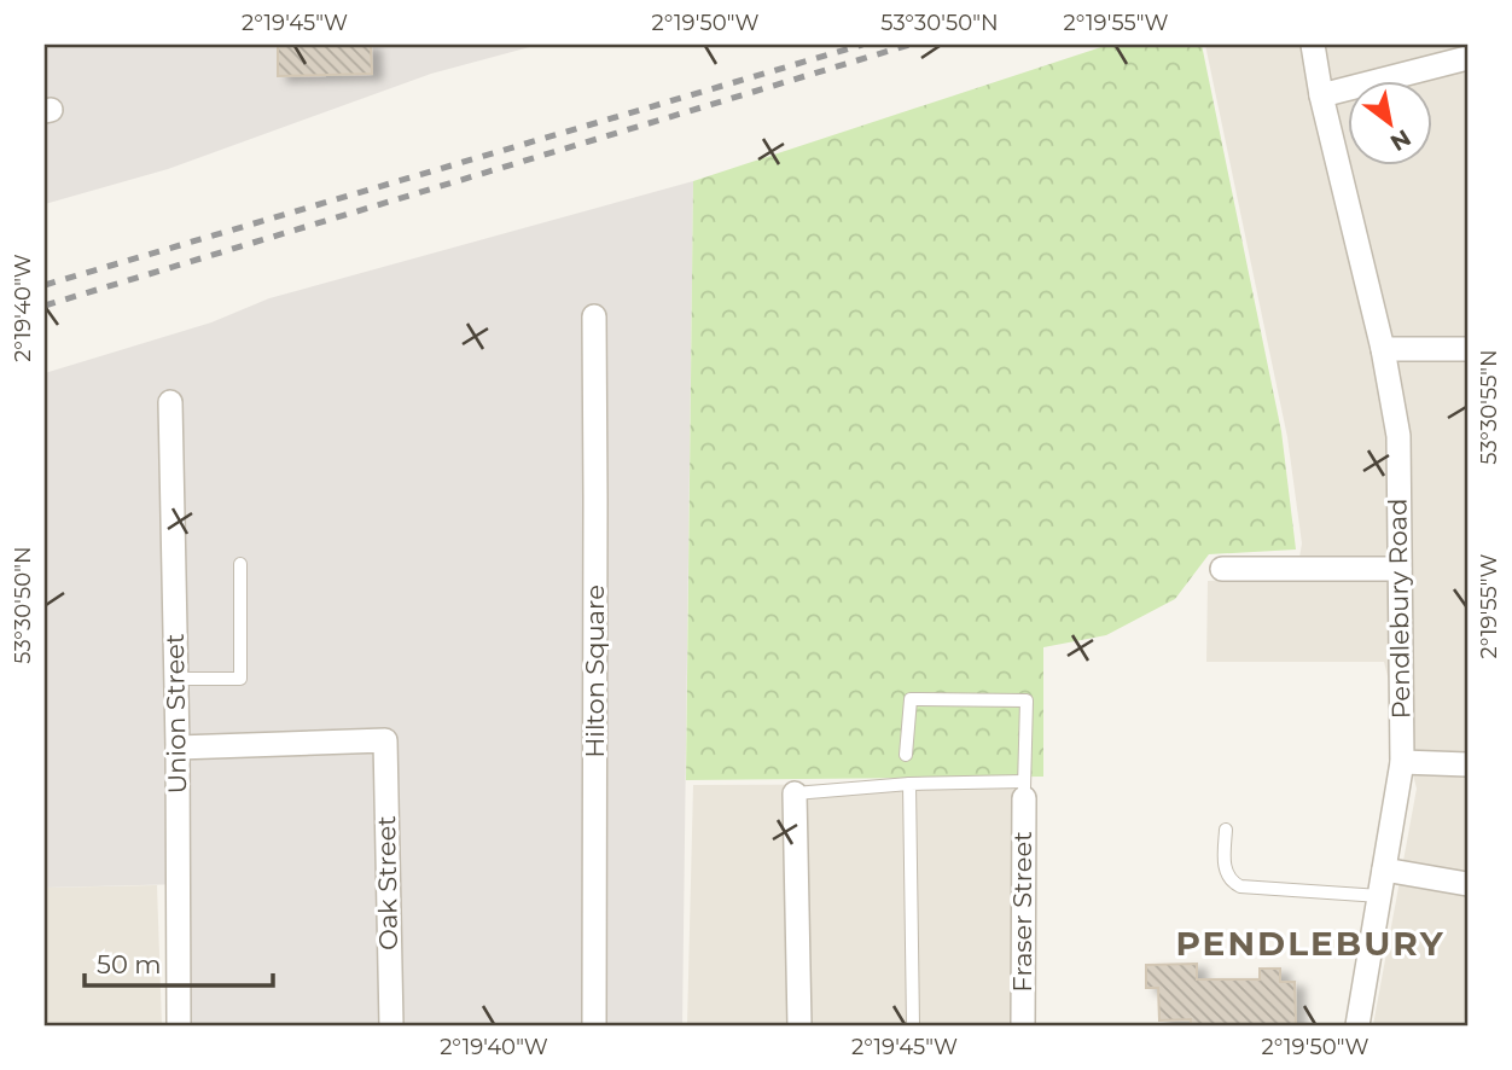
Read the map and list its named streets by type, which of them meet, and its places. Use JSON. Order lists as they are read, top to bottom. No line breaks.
{"streets":{"street":["Pendlebury Road","Hilton Square","Union Street","Oak Street","Fraser Street"]},"crossings":[["Union Street","Oak Street"]],"districts":["PENDLEBURY"],"scale_bar":"50 m","north":"bottom right","coordinates":["2°19'45\"W","2°19'50\"W","53°30'50\"N","2°19'55\"W","2°19'40\"W","53°30'55\"N"]}
